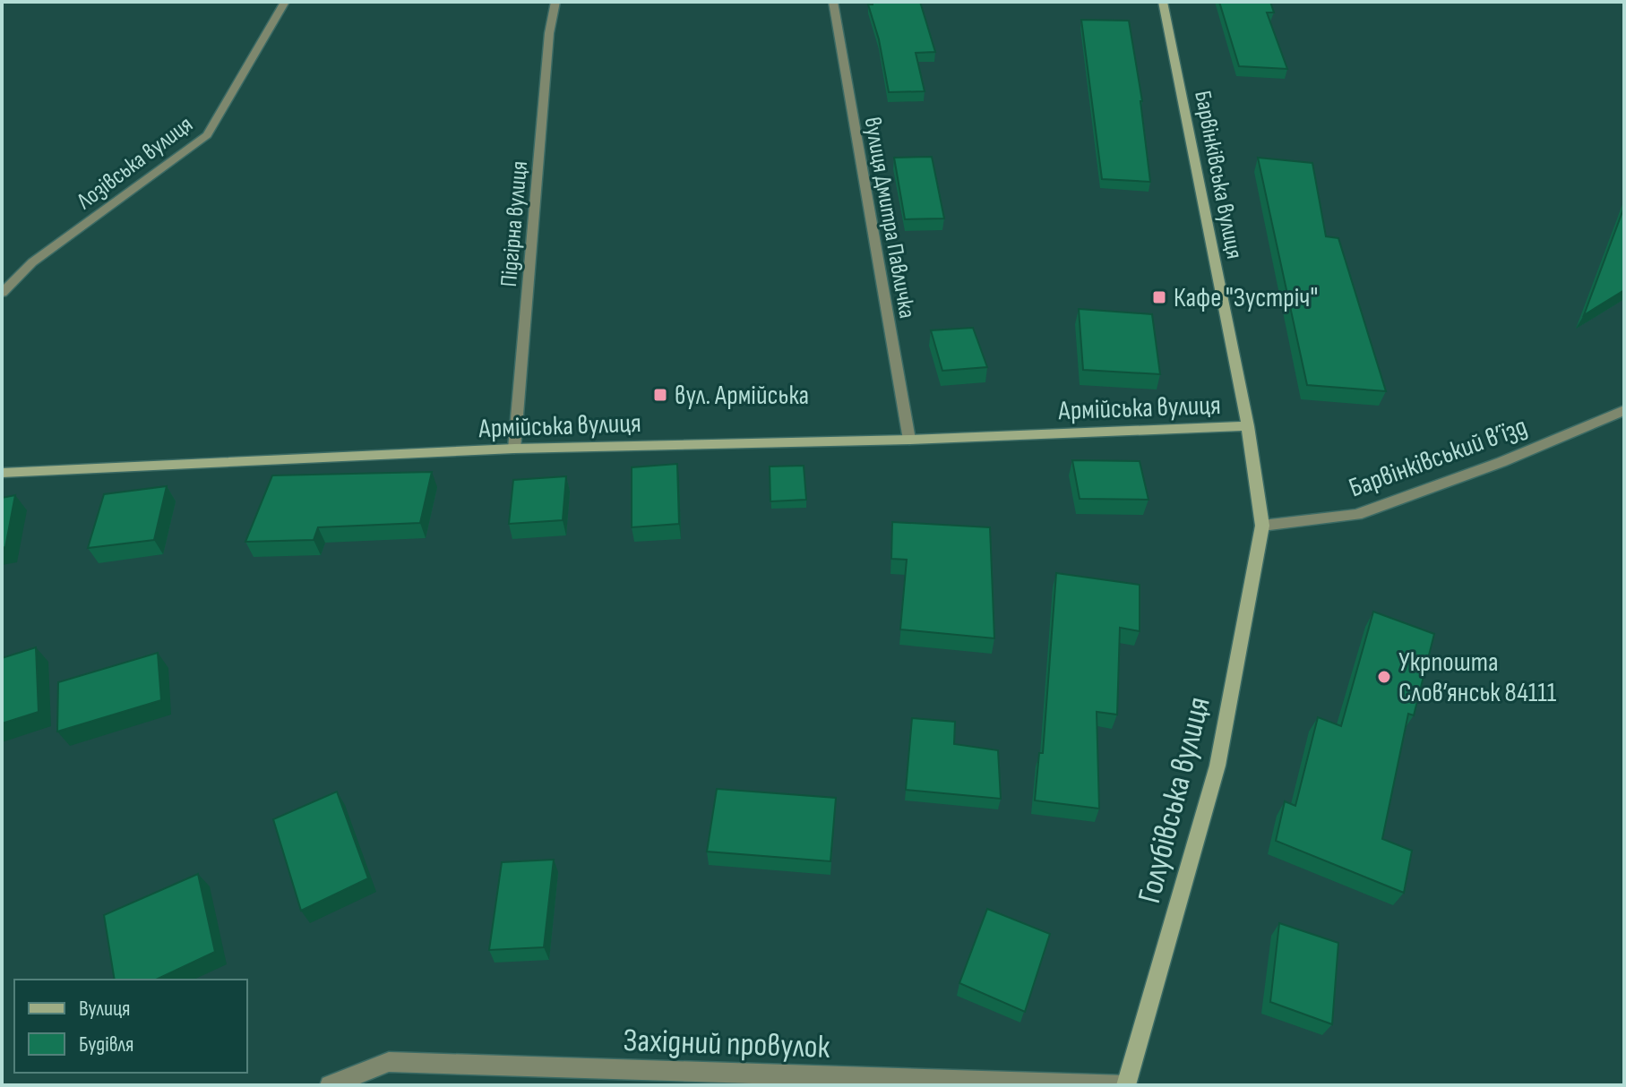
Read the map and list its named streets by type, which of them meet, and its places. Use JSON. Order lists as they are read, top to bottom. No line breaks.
{"streets":{"street":["Лозівська вулиця","Барвінківська вулиця","вулиця Дмитра Павличка","Підгірна вулиця","Армійська вулиця","Барвінківський в’їзд","Голубівська вулиця","Західний провулок"]},"crossings":[["Барвінківська вулиця","Армійська вулиця"],["Барвінківська вулиця","Барвінківський в’їзд"],["Барвінківська вулиця","Голубівська вулиця"],["вулиця Дмитра Павличка","Армійська вулиця"],["Підгірна вулиця","Армійська вулиця"],["Барвінківський в’їзд","Голубівська вулиця"],["Голубівська вулиця","Західний провулок"]],"places":{"transit":["Кафе \"Зустріч\"","вул. Армійська"],"other":["Укрпошта Слов’янськ 84111"]},"legend":["Вулиця","Будівля"]}
